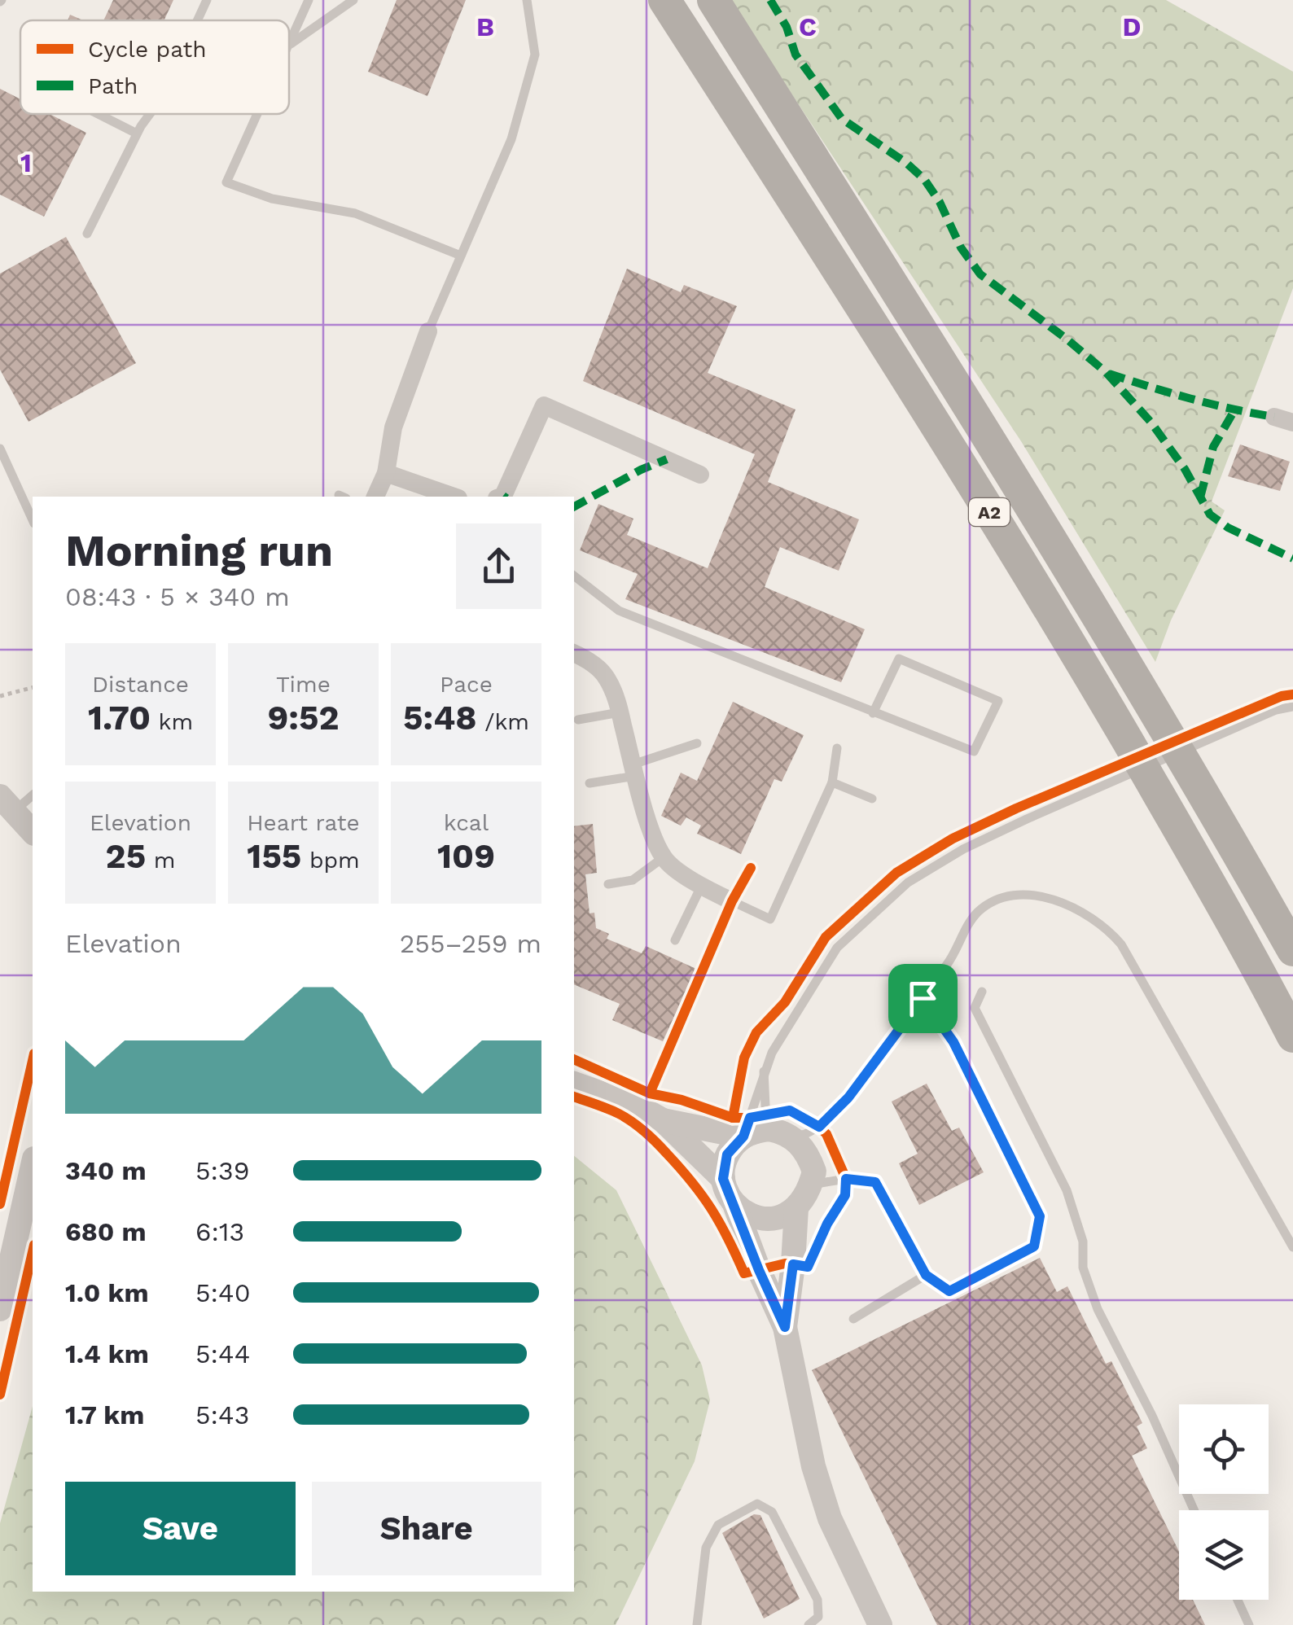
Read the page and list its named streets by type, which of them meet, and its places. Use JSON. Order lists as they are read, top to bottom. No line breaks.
{"streets":{"highway":["A2"]},"legend":["Cycle path","Path"],"page":{"heading":["Morning run","08:43 · 5 × 340 m"],"stats":[["Distance","1.70 km"],["Time","9:52"],["Pace","5:48 /km"],["Elevation","25 m"],["Heart rate","155 bpm"],["kcal","109"]],"chart":["Elevation","255–259 m"],"list":[{"name":"340 m","note":"5:39"},{"name":"680 m","note":"6:13"},{"name":"1.0 km","note":"5:40"},{"name":"1.4 km","note":"5:44"},{"name":"1.7 km","note":"5:43"}],"buttons":["Save","Share"]},"grid":{"columns":["B","C","D"],"rows":["1"]}}
